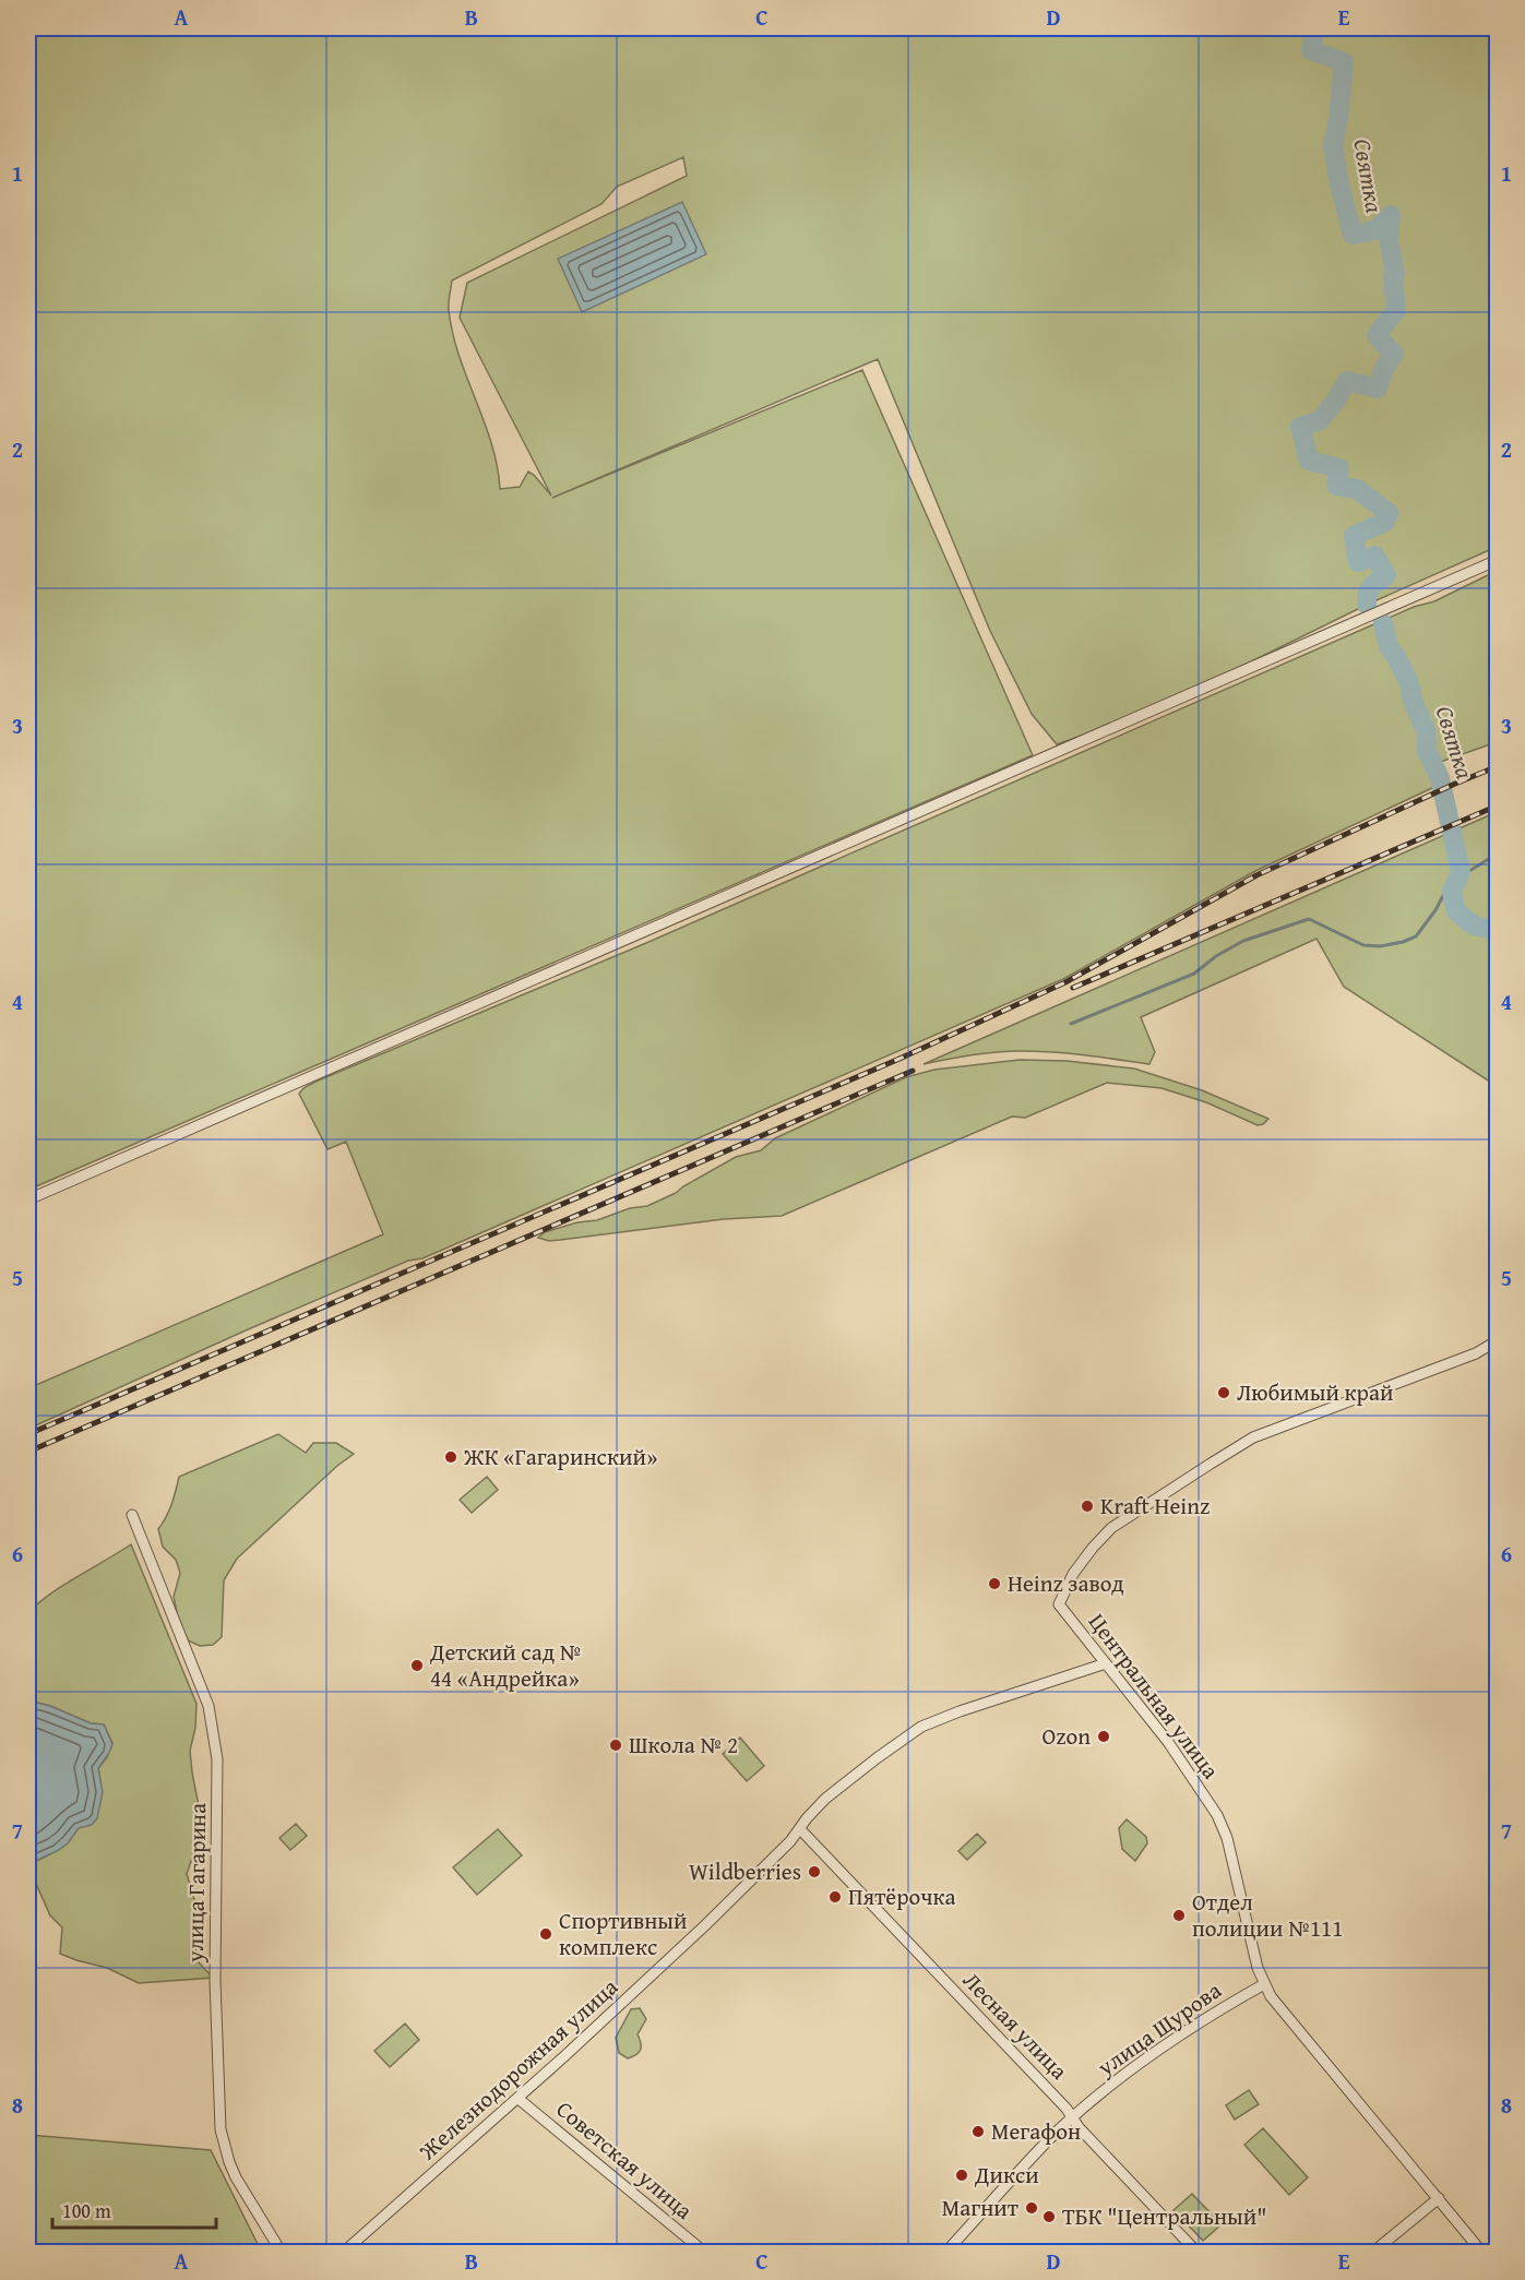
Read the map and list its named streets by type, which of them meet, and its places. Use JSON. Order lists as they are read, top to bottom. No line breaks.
{"streets":{"street":["Центральная улица","улица Гагарина","Лесная улица","улица Щурова","Железнодорожная улица","Советская улица"]},"crossings":[["Центральная улица","улица Щурова"],["Центральная улица","Железнодорожная улица"],["Лесная улица","улица Щурова"],["Лесная улица","Железнодорожная улица"],["Железнодорожная улица","Советская улица"]],"water":["Святка"],"places":["Любимый край","ЖК «Гагаринский»","Kraft Heinz","Heinz завод","Детский сад № 44 «Андрейка»","Ozon","Школа № 2","Wildberries","Пятёрочка","Отдел полиции №111","Спортивный комплекс","Мегафон","Дикси","Магнит","ТБК \"Центральный\""],"scale_bar":"100 m","grid":{"columns":["A","B","C","D","E"],"rows":["1","2","3","4","5","6","7","8"]}}
